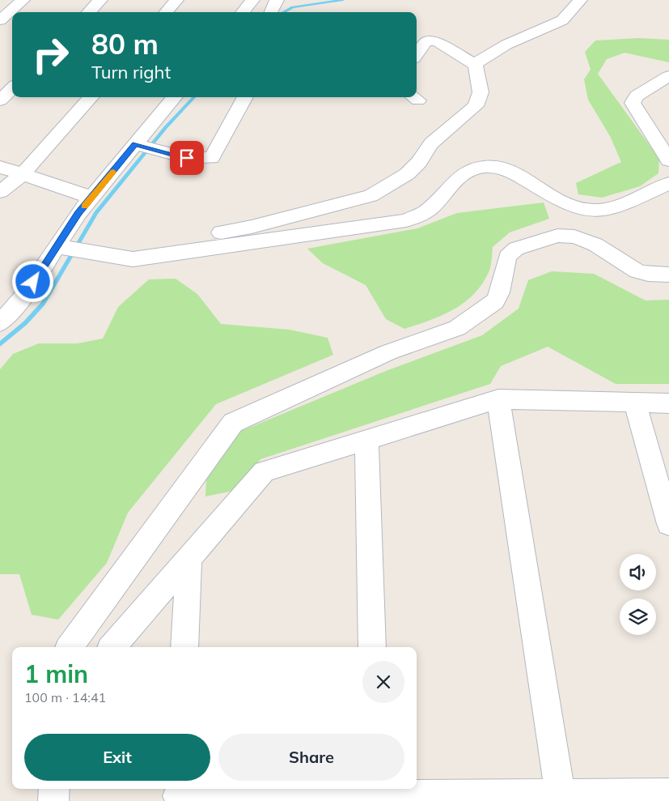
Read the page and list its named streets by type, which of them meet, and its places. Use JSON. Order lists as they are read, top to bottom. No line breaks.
{"page":{"turn":["80 m","Turn right"],"heading":["1 min","100 m · 14:41"],"buttons":["Exit","Share"]}}
